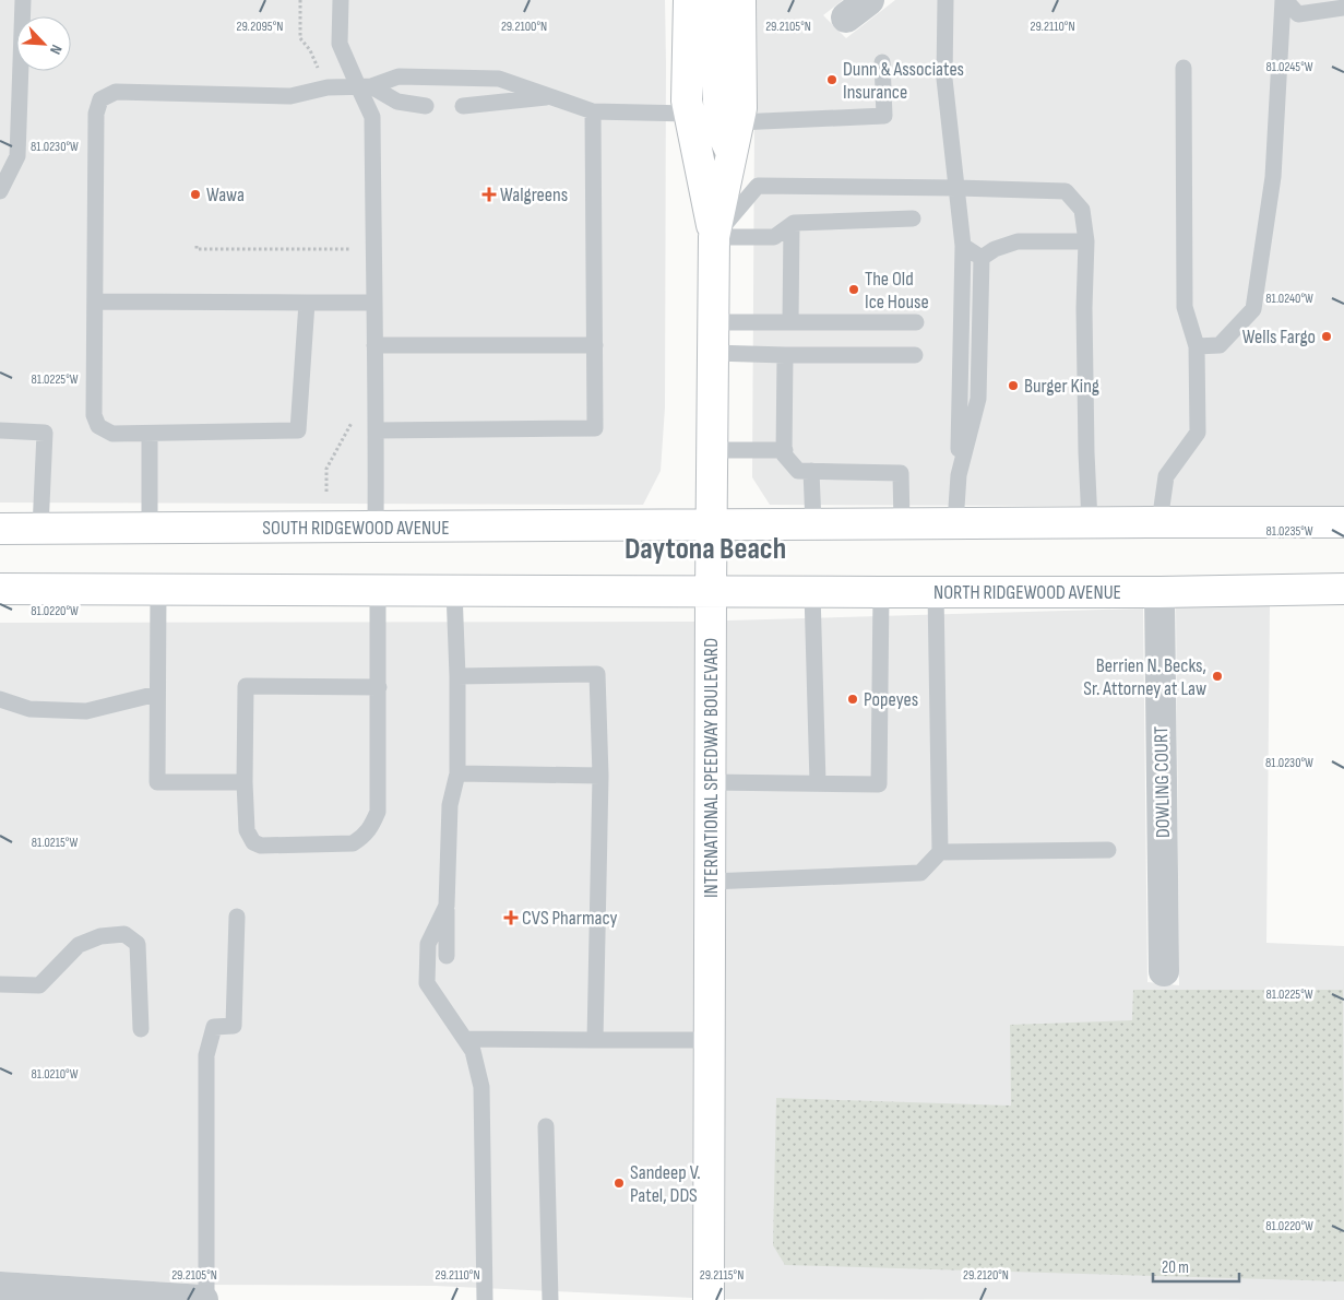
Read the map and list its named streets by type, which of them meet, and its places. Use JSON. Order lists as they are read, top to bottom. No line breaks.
{"streets":{"main road":["SOUTH RIDGEWOOD AVENUE","NORTH RIDGEWOOD AVENUE","INTERNATIONAL SPEEDWAY BOULEVARD"],"street":["DOWLING COURT"]},"crossings":[["SOUTH RIDGEWOOD AVENUE","INTERNATIONAL SPEEDWAY BOULEVARD"],["NORTH RIDGEWOOD AVENUE","INTERNATIONAL SPEEDWAY BOULEVARD"],["NORTH RIDGEWOOD AVENUE","DOWLING COURT"]],"districts":["Daytona Beach"],"places":{"other":["Dunn & Associates Insurance","Wawa","The Old Ice House","Wells Fargo","Burger King","Berrien N. Becks, Sr. Attorney at Law","Popeyes","Sandeep V. Patel, DDS"],"health":["Walgreens","CVS Pharmacy"]},"scale_bar":"20 m","north":"bottom right","coordinates":["29.2095°N","29.2100°N","29.2105°N","29.2110°N","81.0245°W","81.0230°W","81.0240°W","81.0225°W","81.0235°W","81.0220°W","81.0215°W","81.0210°W","29.2115°N","29.2120°N"]}
